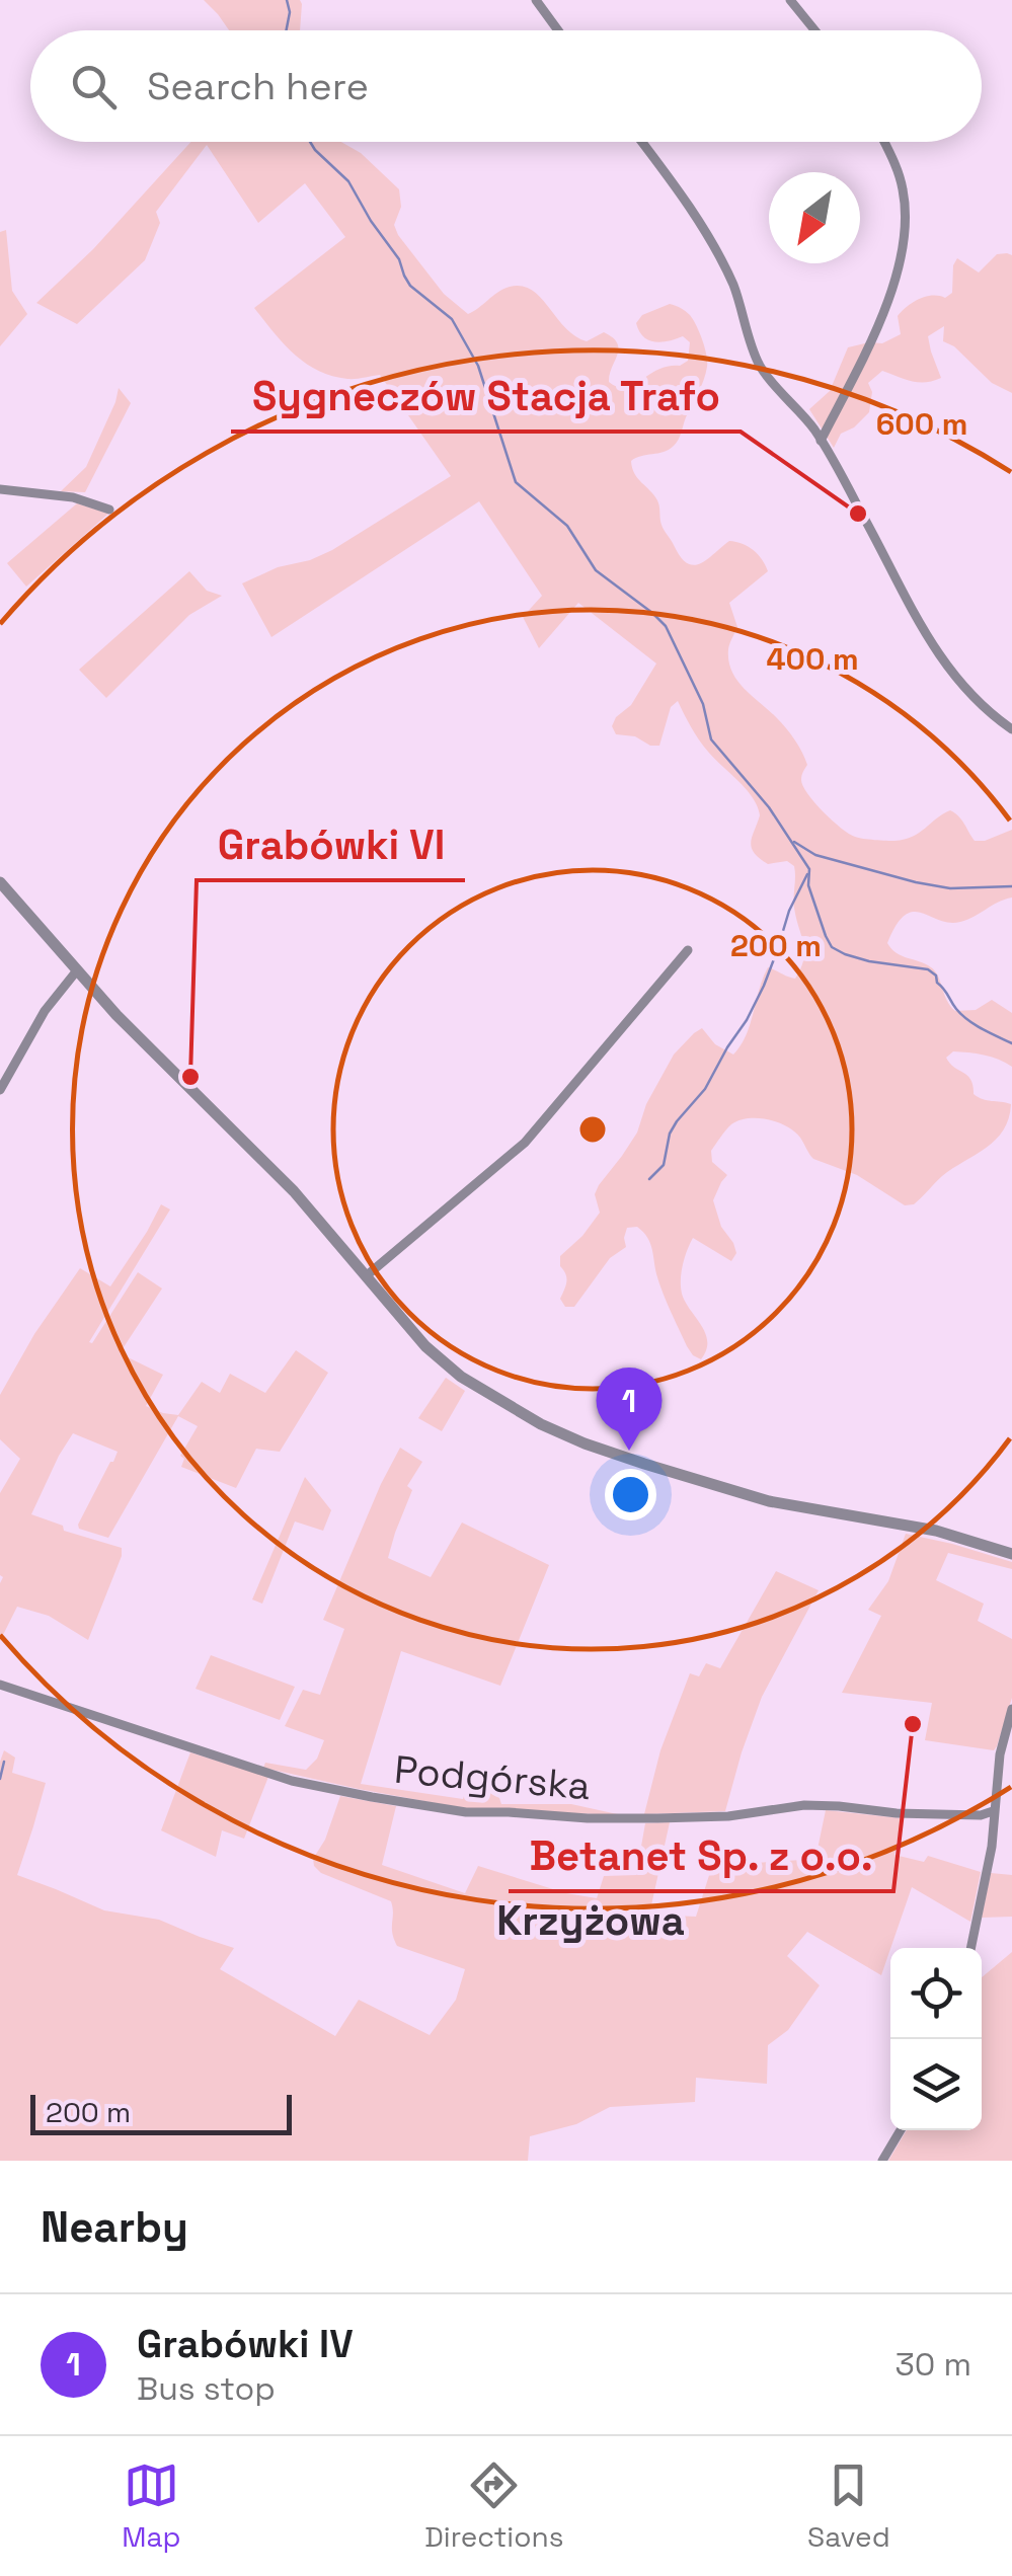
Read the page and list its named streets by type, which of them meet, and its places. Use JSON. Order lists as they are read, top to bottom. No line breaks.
{"streets":{"street":["Podgórska"]},"districts":["Krzyżowa"],"places":["Sygneczów Stacja Trafo","Grabówki VI","Betanet Sp. z o.o."],"scale_bar":"200 m","north":"bottom left","page":{"search":"Search here","pins":"1","scale":"200 m","heading":"Nearby","list":[{"mark":"1","name":"Grabówki IV","note":"Bus stop","value":"30 m"}],"nav":["Map","Directions","Saved"]},"rings":["600 m","400 m","200 m"]}
